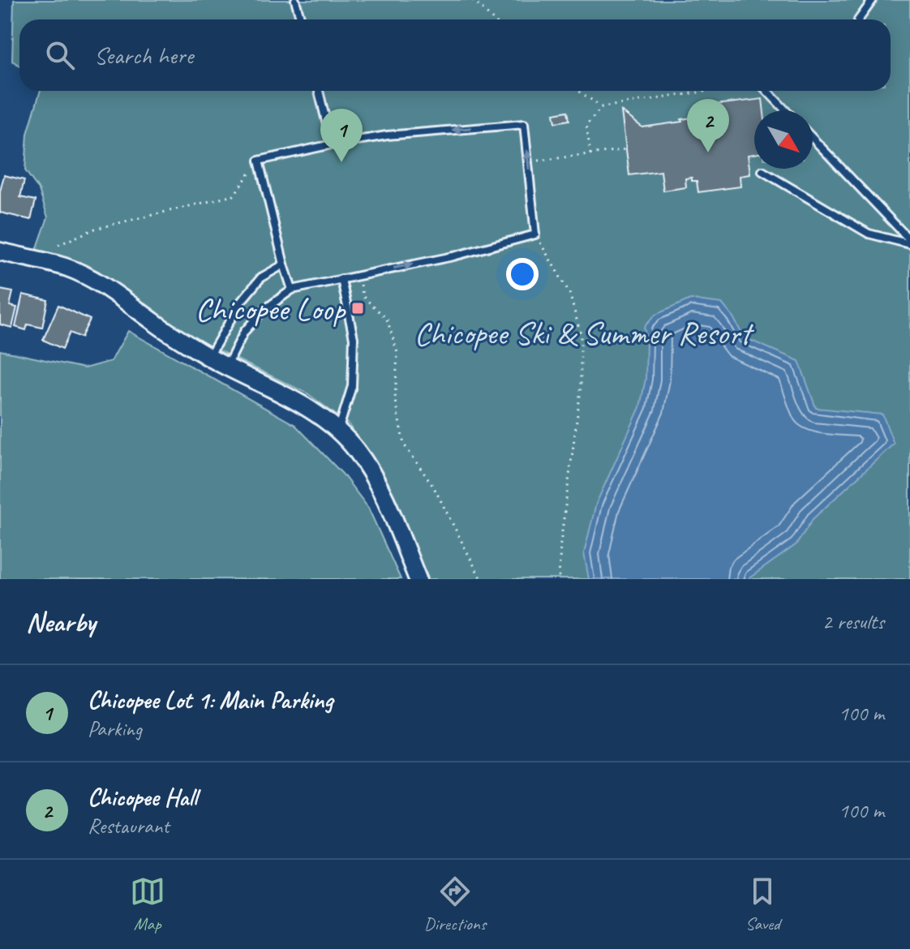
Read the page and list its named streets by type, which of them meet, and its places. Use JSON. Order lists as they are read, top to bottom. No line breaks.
{"parks":["Chicopee Ski & Summer Resort"],"places":{"transit":["Chicopee Loop"]},"north":"bottom right","page":{"search":"Search here","pins":["2","1"],"heading":["Nearby","2 results"],"list":[{"mark":"1","name":"Chicopee Lot 1: Main Parking","note":"Parking","value":"100 m"},{"mark":"2","name":"Chicopee Hall","note":"Restaurant","value":"100 m"}],"nav":["Map","Directions","Saved"]}}
